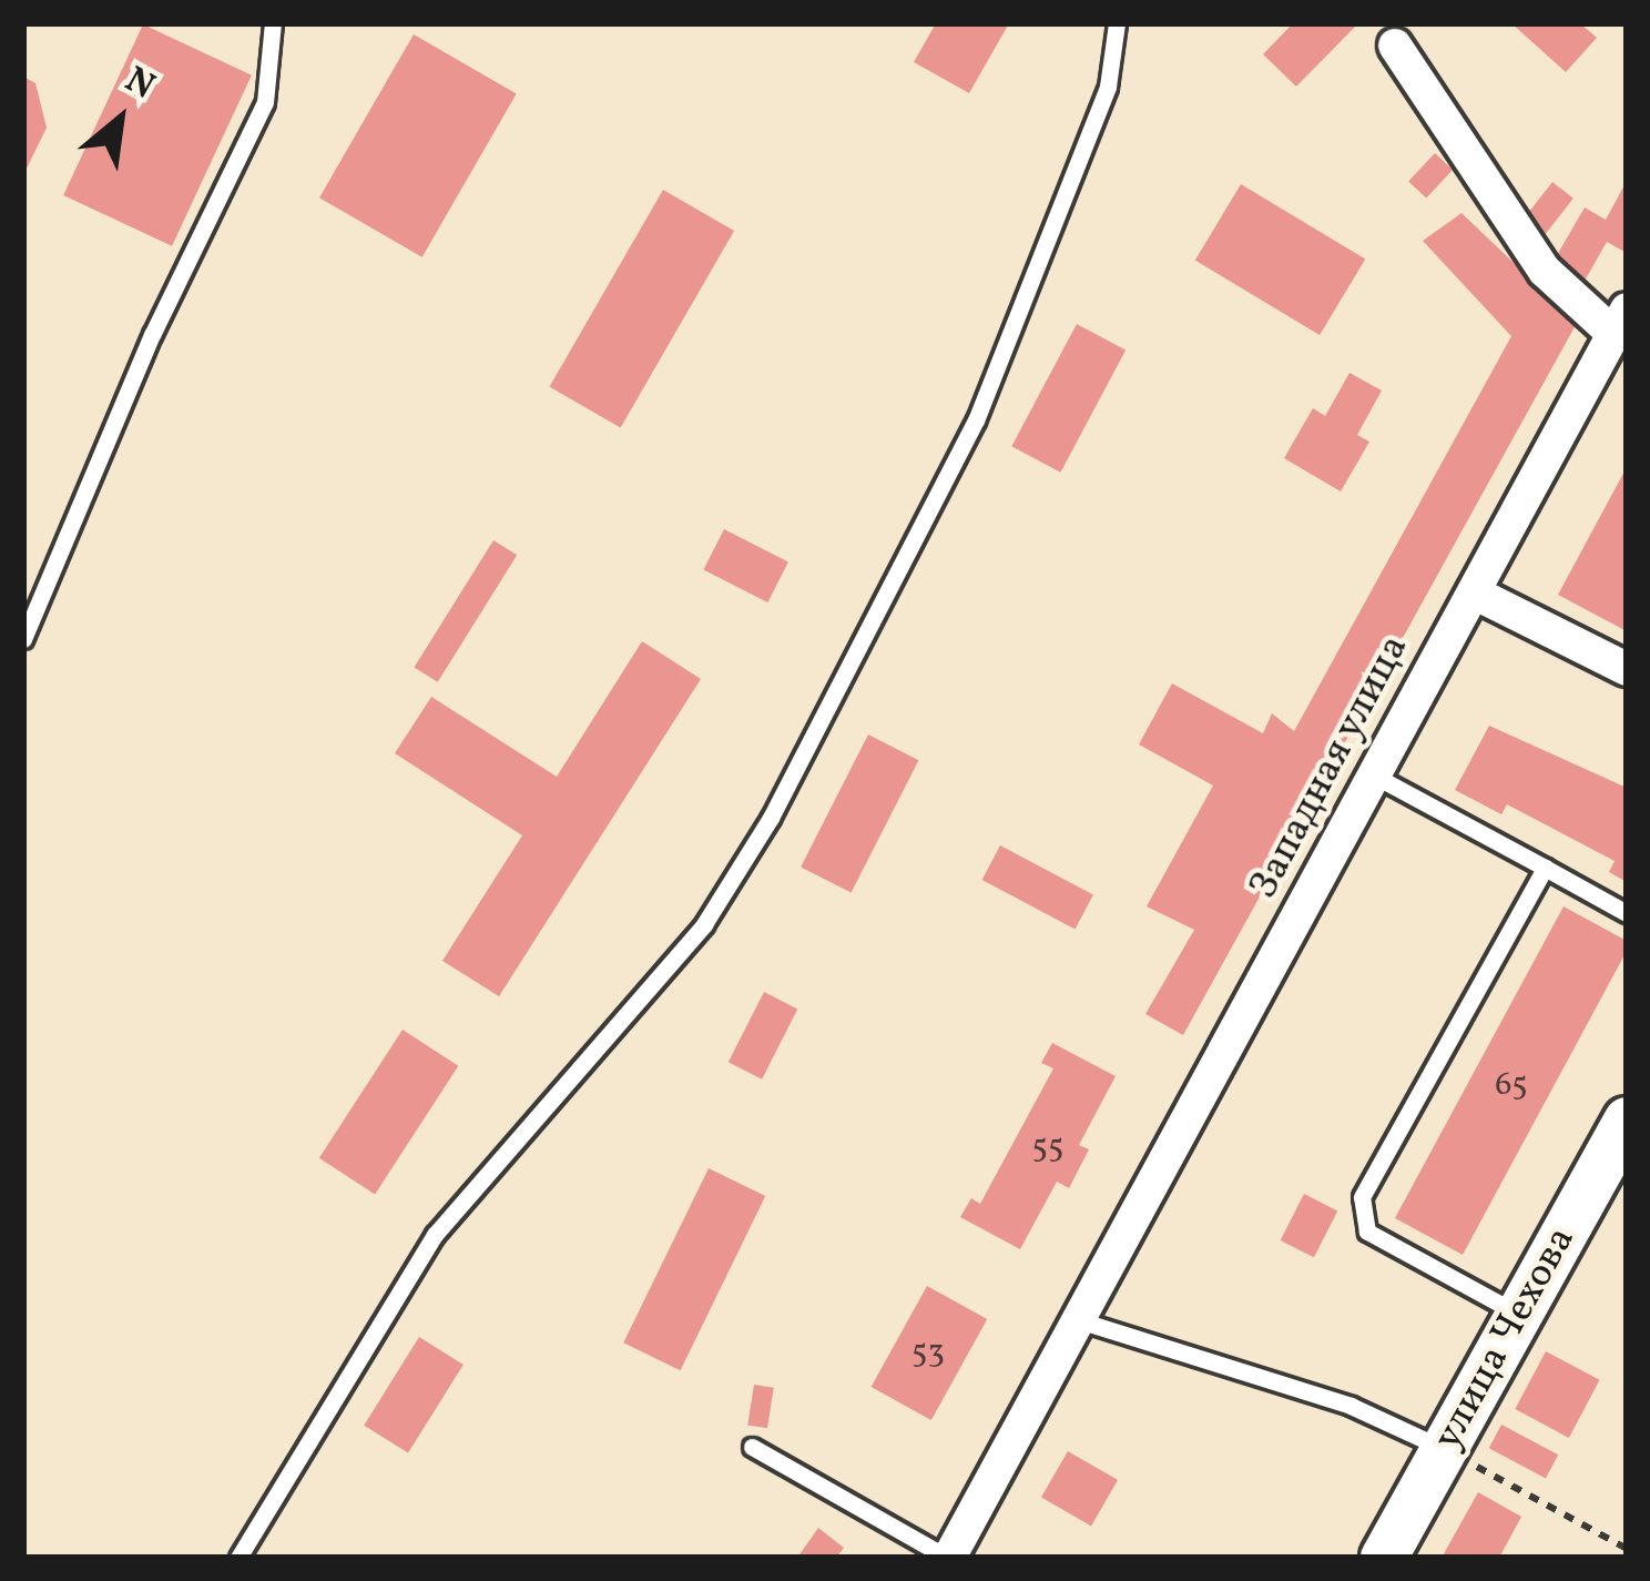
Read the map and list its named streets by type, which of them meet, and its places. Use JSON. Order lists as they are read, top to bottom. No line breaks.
{"streets":{"street":["Западная улица","улица Чехова"]},"house_numbers":["65","55","53"],"north":"top right"}
